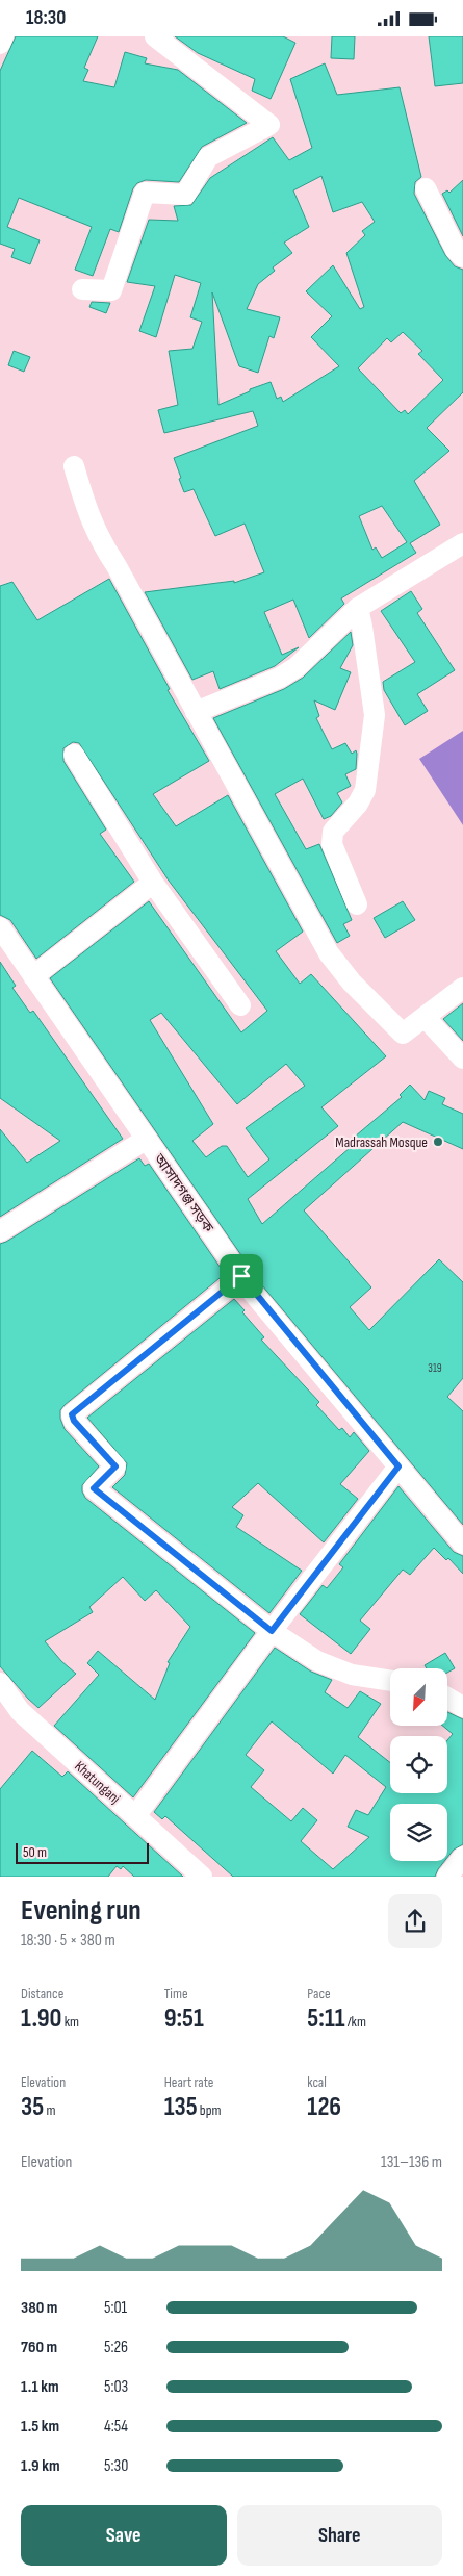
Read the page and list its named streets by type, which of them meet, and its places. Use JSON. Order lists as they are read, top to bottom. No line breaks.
{"streets":{"street":["আসাদগঞ্জ সড়ক","Khatunganj"]},"places":["Madrassah Mosque"],"house_numbers":["319"],"scale_bar":"50 m","north":"bottom left","page":{"status":"18:30","scale":"50 m","heading":["Evening run","18:30 · 5 × 380 m"],"stats":[["Distance","1.90 km"],["Time","9:51"],["Pace","5:11 /km"],["Elevation","35 m"],["Heart rate","135 bpm"],["kcal","126"]],"chart":["Elevation","131–136 m"],"list":[{"name":"380 m","note":"5:01"},{"name":"760 m","note":"5:26"},{"name":"1.1 km","note":"5:03"},{"name":"1.5 km","note":"4:54"},{"name":"1.9 km","note":"5:30"}],"buttons":["Save","Share"]}}
